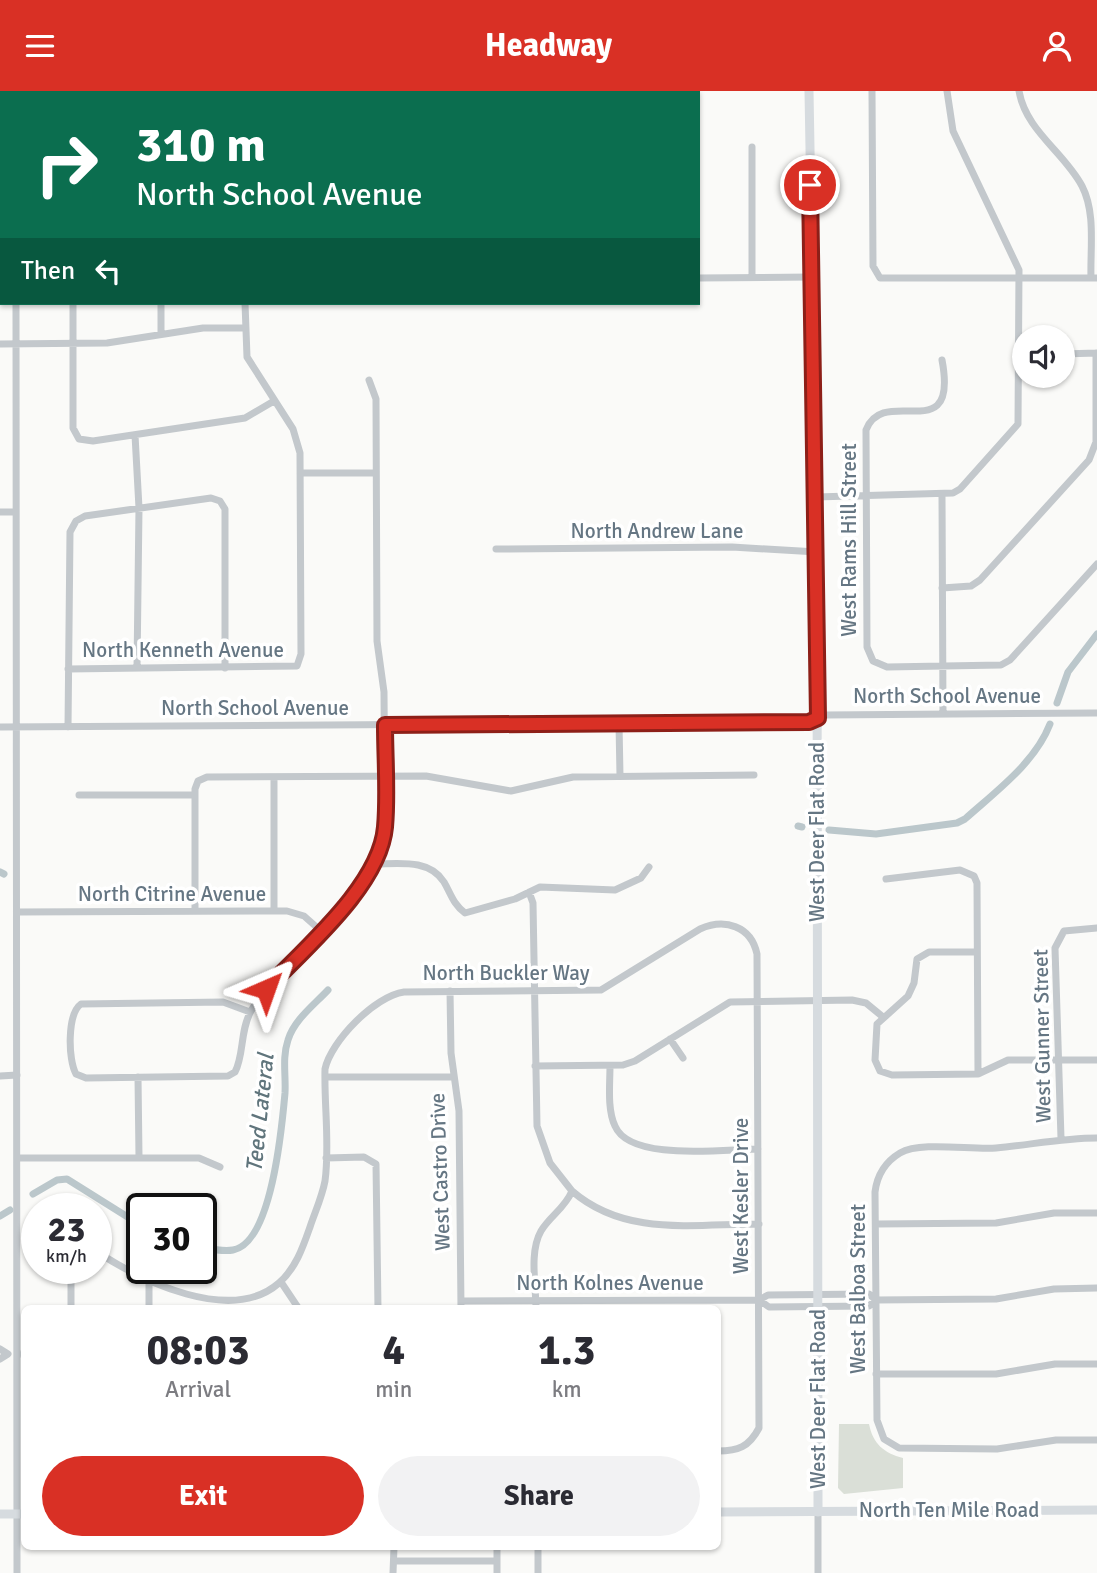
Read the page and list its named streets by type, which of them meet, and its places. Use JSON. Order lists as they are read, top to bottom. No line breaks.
{"streets":{"main road":["West Deer Flat Road","North Ten Mile Road"],"street":["North Andrew Lane","West Rams Hill Street","North Kenneth Avenue","North School Avenue","North Citrine Avenue","North Buckler Way","West Gunner Street","West Castro Drive","West Kesler Drive","North Kolnes Avenue","West Balboa Street"]},"crossings":[["North Andrew Lane","West Deer Flat Road"],["North School Avenue","West Deer Flat Road"],["West Deer Flat Road","North Kolnes Avenue"],["West Deer Flat Road","North Ten Mile Road"],["North Buckler Way","West Castro Drive"],["North Buckler Way","West Kesler Drive"],["West Gunner Street","West Balboa Street"],["West Castro Drive","North Kolnes Avenue"],["West Kesler Drive","North Kolnes Avenue"],["North Kolnes Avenue","West Balboa Street"]],"water":["Teed Lateral"],"page":{"header":"Headway","turn":["310 m","North School Avenue"],"then":"Then","speed":"23 km/h","limit":"30","eta":["08:03","Arrival","4","min","1.3","km"],"buttons":["Exit","Share"]}}
